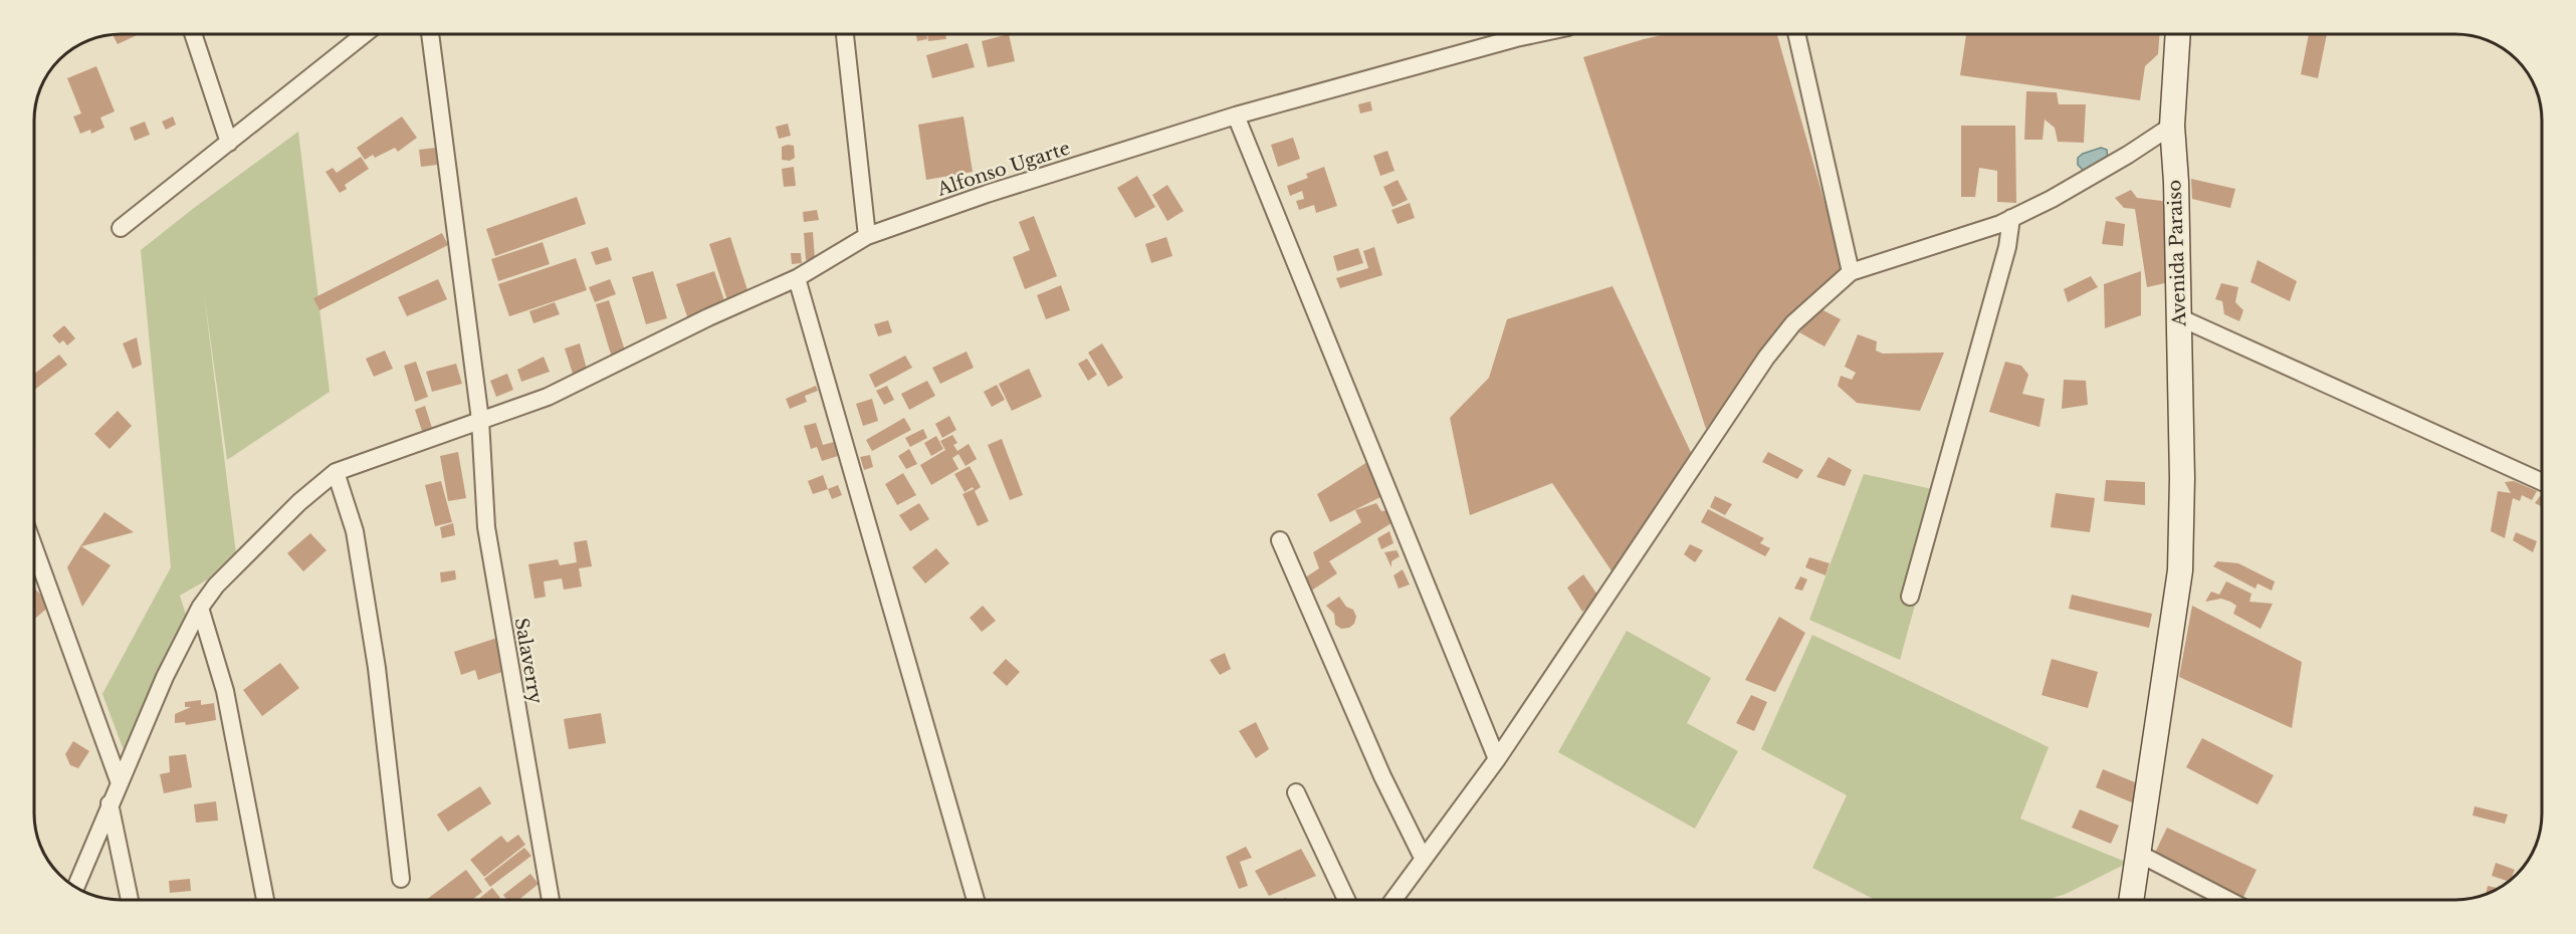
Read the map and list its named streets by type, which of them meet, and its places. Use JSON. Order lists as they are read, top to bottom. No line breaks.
{"streets":{"main road":["Avenida Paraiso"],"street":["Alfonso Ugarte","Salaverry"]},"crossings":[["Alfonso Ugarte","Salaverry"]]}
